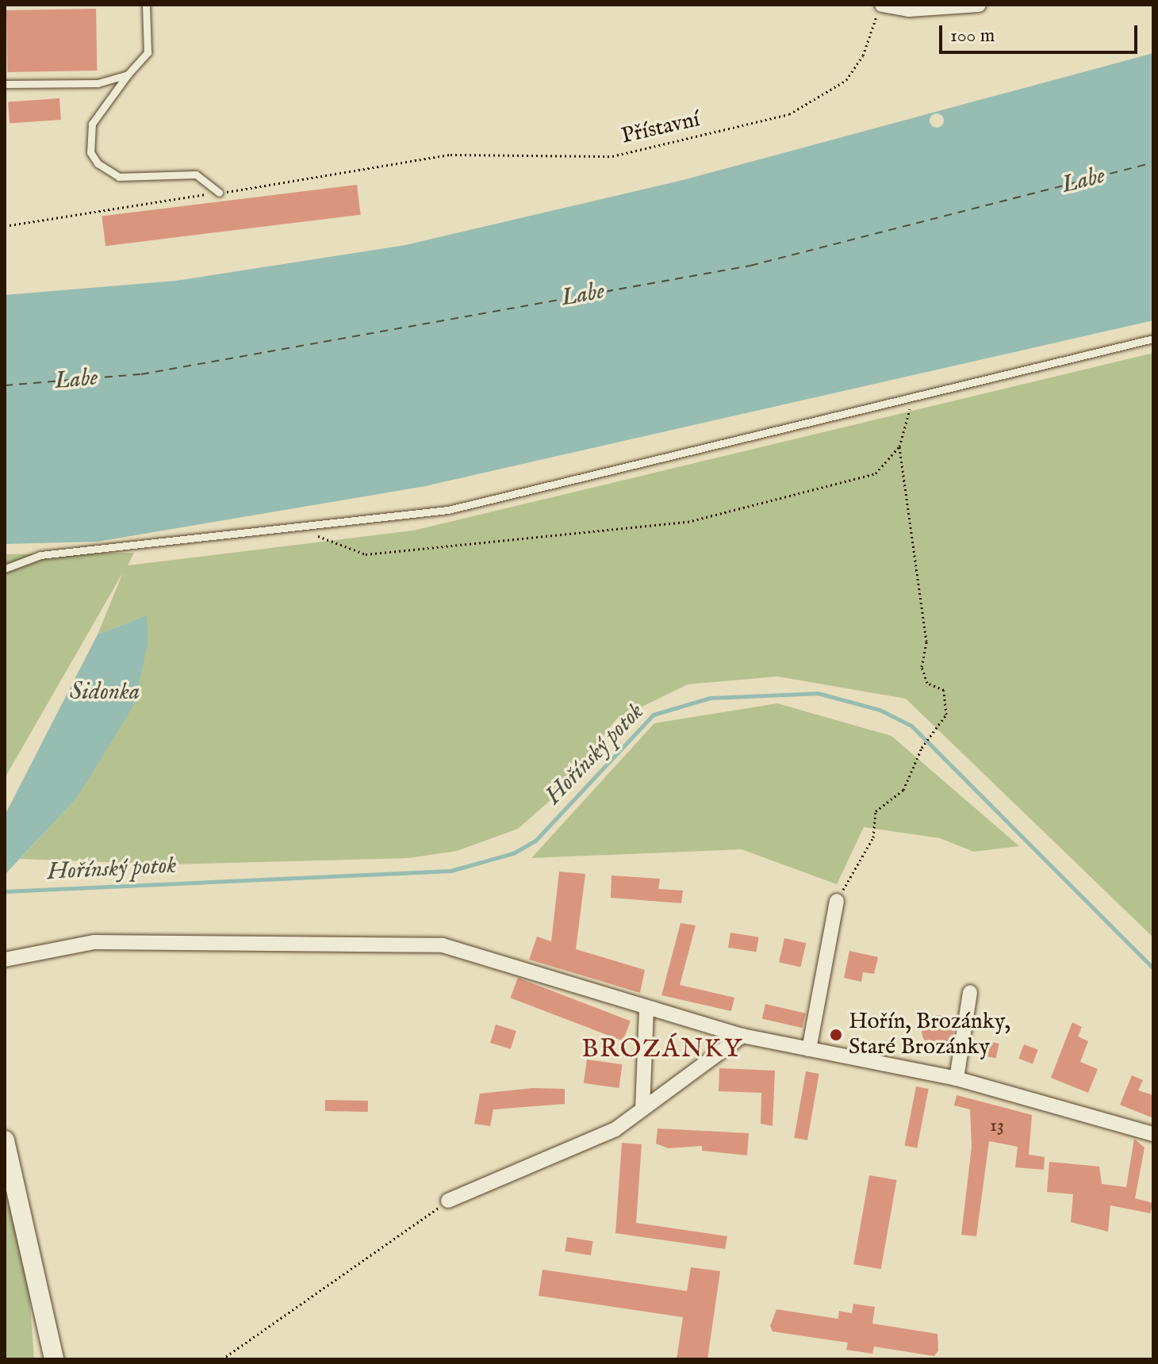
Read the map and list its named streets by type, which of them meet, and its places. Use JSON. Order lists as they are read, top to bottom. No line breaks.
{"streets":{"path":["Přístavní"]},"districts":["BROZÁNKY"],"water":["Labe","Sidonka","Hořínský potok"],"places":["Hořín, Brozánky, Staré Brozánky"],"house_numbers":["13"],"scale_bar":"100 m"}
